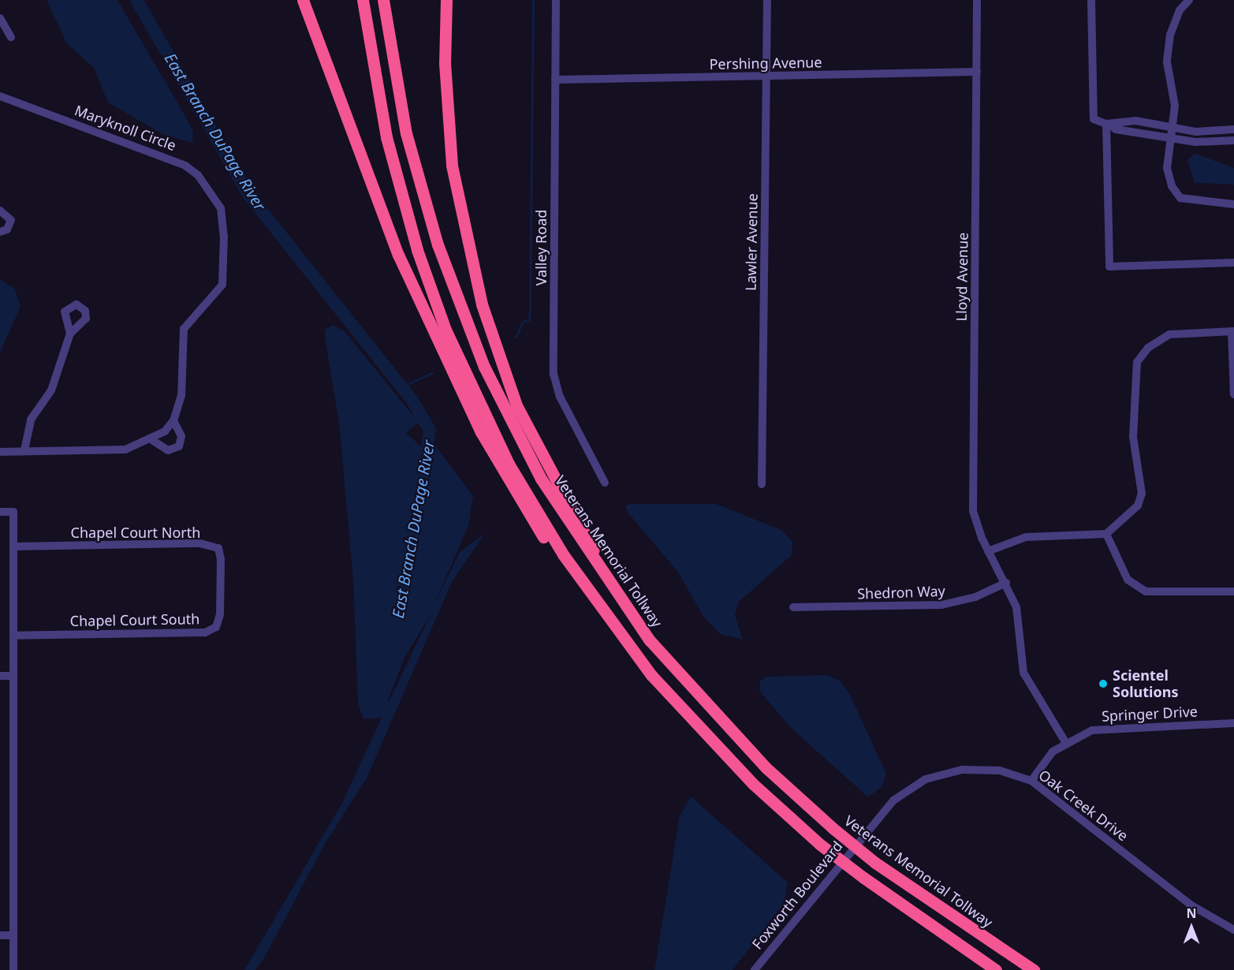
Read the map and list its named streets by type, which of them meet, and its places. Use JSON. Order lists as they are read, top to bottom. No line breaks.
{"streets":{"highway":["Veterans Memorial Tollway"],"street":["Pershing Avenue","Maryknoll Circle","Lawler Avenue","Valley Road","Lloyd Avenue","Chapel Court North","Shedron Way","Chapel Court South","Springer Drive","Oak Creek Drive","Foxworth Boulevard"]},"crossings":[["Pershing Avenue","Lawler Avenue"],["Pershing Avenue","Valley Road"],["Pershing Avenue","Lloyd Avenue"],["Lloyd Avenue","Shedron Way"],["Lloyd Avenue","Springer Drive"],["Chapel Court North","Chapel Court South"],["Springer Drive","Oak Creek Drive"],["Oak Creek Drive","Foxworth Boulevard"]],"water":["East Branch DuPage River"],"places":["Scientel Solutions"],"north":"top"}
